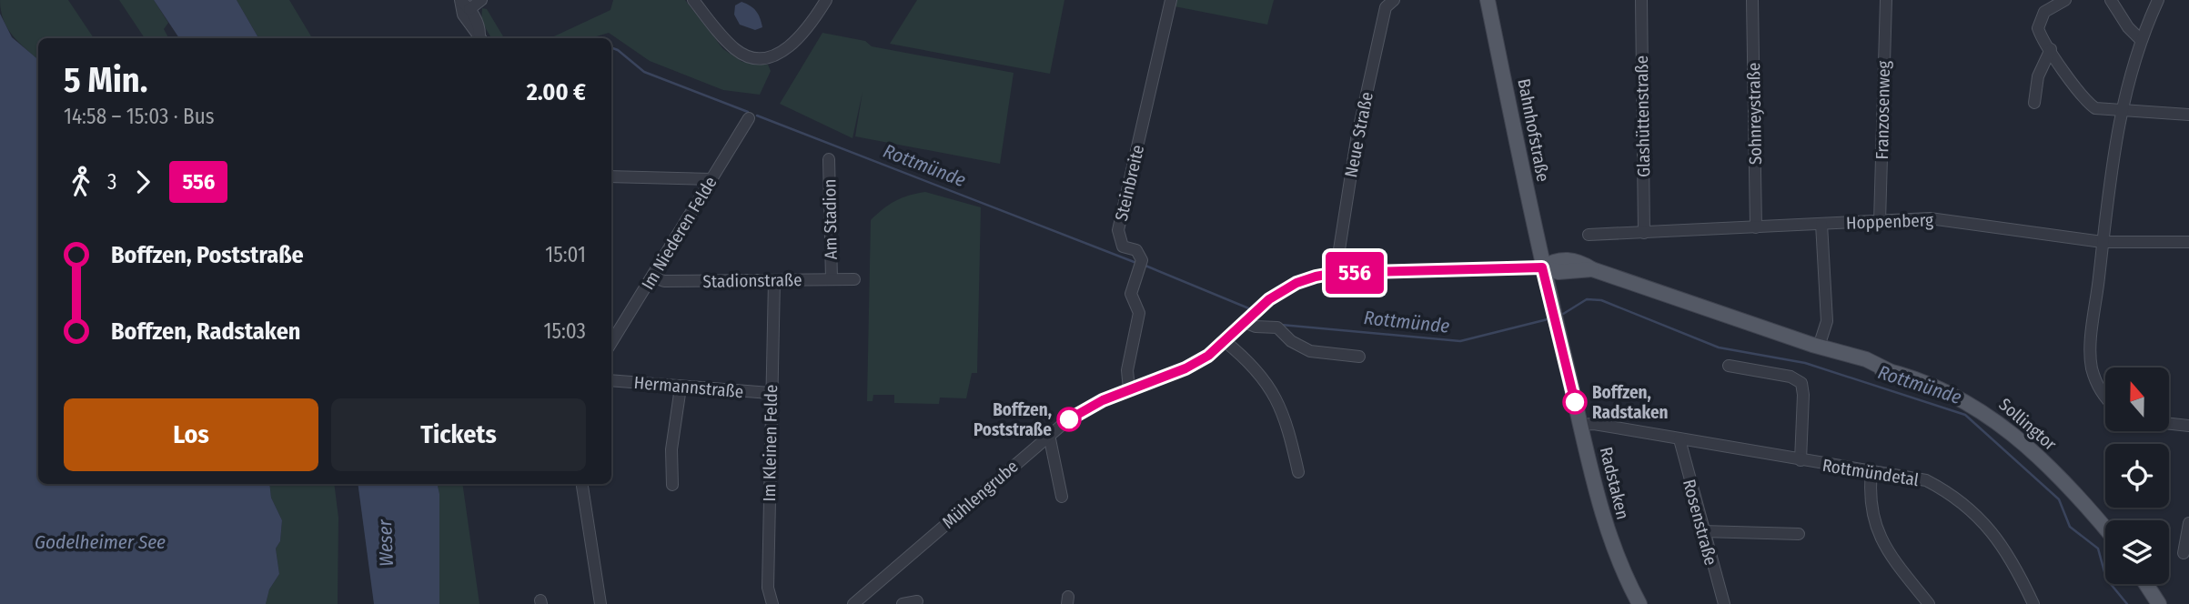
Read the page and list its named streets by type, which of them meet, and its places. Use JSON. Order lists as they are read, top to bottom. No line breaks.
{"streets":{"main road":["Bahnhofstraße","Sollingtor","Radstaken"],"street":["Franzosenweg","Sohnreystraße","Glashüttenstraße","Neue Straße","Steinbreite","Am Stadion","Hoppenberg","Im Niederen Felde","Stadionstraße","Hermannstraße","Im Kleinen Felde","Rottmündetal","Mühlengrube","Rosenstraße"]},"crossings":[["Franzosenweg","Hoppenberg"],["Sohnreystraße","Hoppenberg"],["Glashüttenstraße","Hoppenberg"],["Bahnhofstraße","Sollingtor"],["Bahnhofstraße","Radstaken"],["Bahnhofstraße","Mühlengrube"],["Neue Straße","Mühlengrube"],["Steinbreite","Mühlengrube"],["Am Stadion","Stadionstraße"],["Im Niederen Felde","Stadionstraße"],["Stadionstraße","Im Kleinen Felde"],["Hermannstraße","Im Kleinen Felde"],["Sollingtor","Radstaken"],["Sollingtor","Mühlengrube"],["Rottmündetal","Radstaken"],["Rottmündetal","Rosenstraße"],["Radstaken","Mühlengrube"]],"water":["Rottmünde","Godelheimer See","Weser"],"places":["Boffzen, Radstaken","Boffzen, Poststraße"],"lines":["bus line 556"],"north":"top","page":{"on_map":"556","heading":["5 Min.","14:58 – 15:03 · Bus","2.00 €"],"legs":["3","556"],"list":[{"name":"Boffzen, Poststraße","value":"15:01"},{"name":"Boffzen, Radstaken","value":"15:03"}],"buttons":["Los","Tickets"]}}
